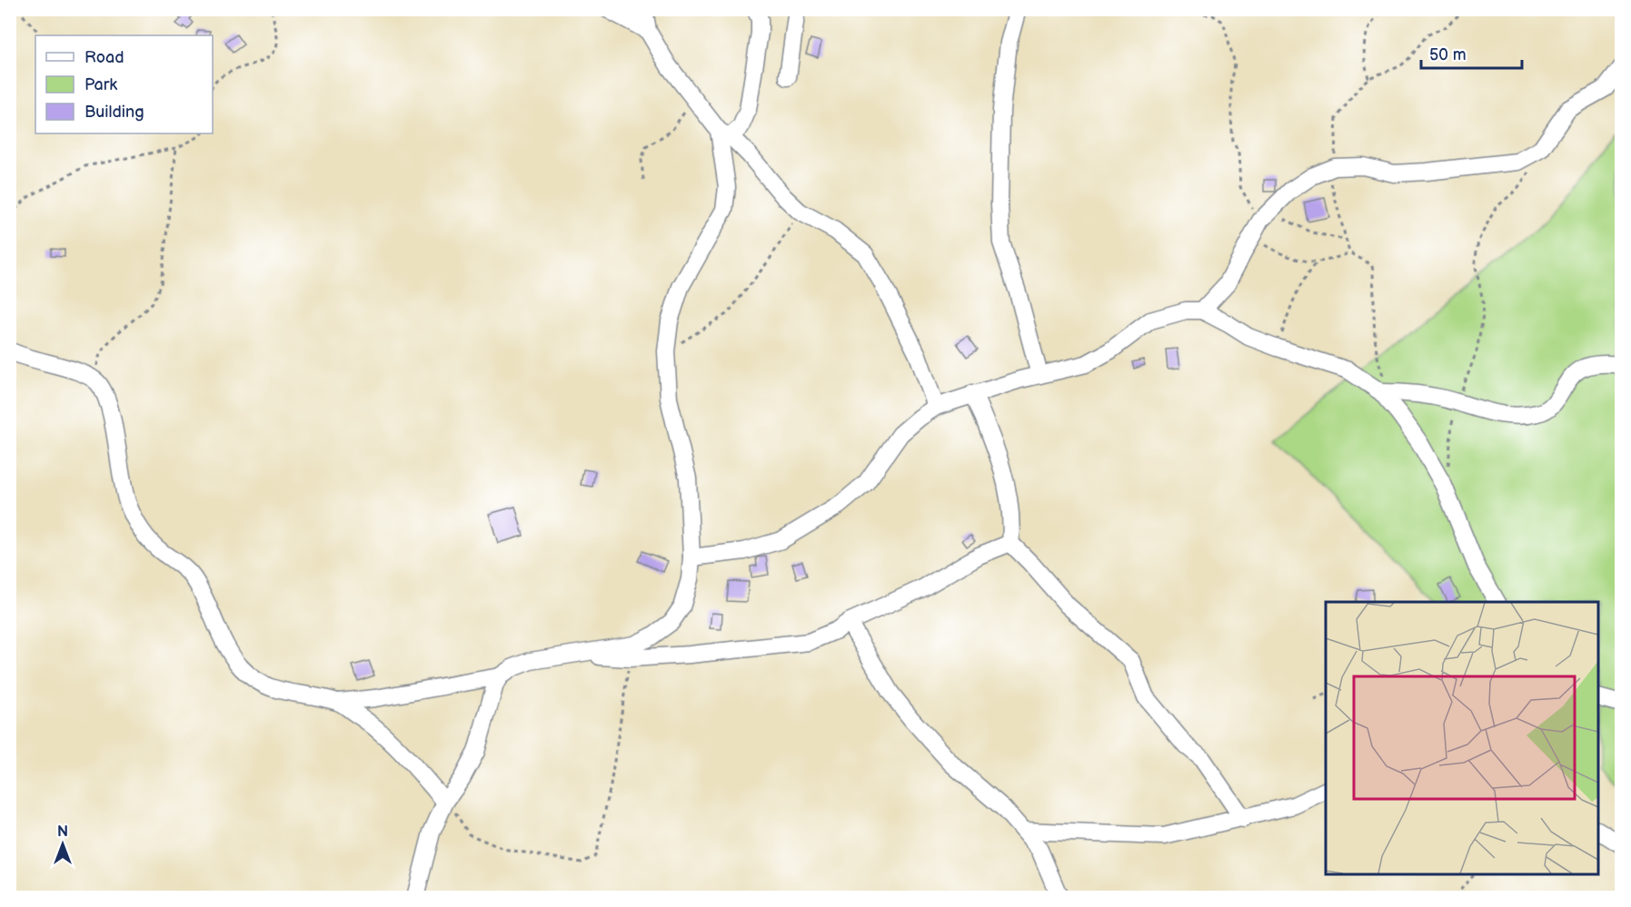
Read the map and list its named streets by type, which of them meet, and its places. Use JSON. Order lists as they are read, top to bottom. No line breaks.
{"legend":["Road","Park","Building"],"scale_bar":"50 m","north":"top"}
